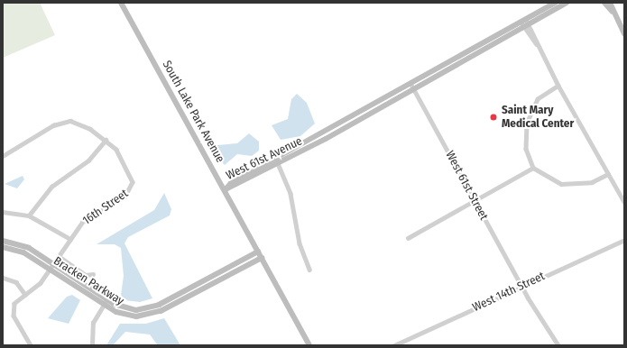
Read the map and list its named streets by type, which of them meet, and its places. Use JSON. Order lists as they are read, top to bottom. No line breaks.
{"streets":{"main road":["South Lake Park Avenue","West 61st Avenue","Bracken Parkway"],"street":["West 61st Street","16th Street","West 14th Street"]},"crossings":[["South Lake Park Avenue","West 61st Avenue"],["South Lake Park Avenue","Bracken Parkway"],["West 61st Avenue","West 61st Street"],["West 61st Street","West 14th Street"],["16th Street","Bracken Parkway"]],"places":["Saint Mary Medical Center"]}
